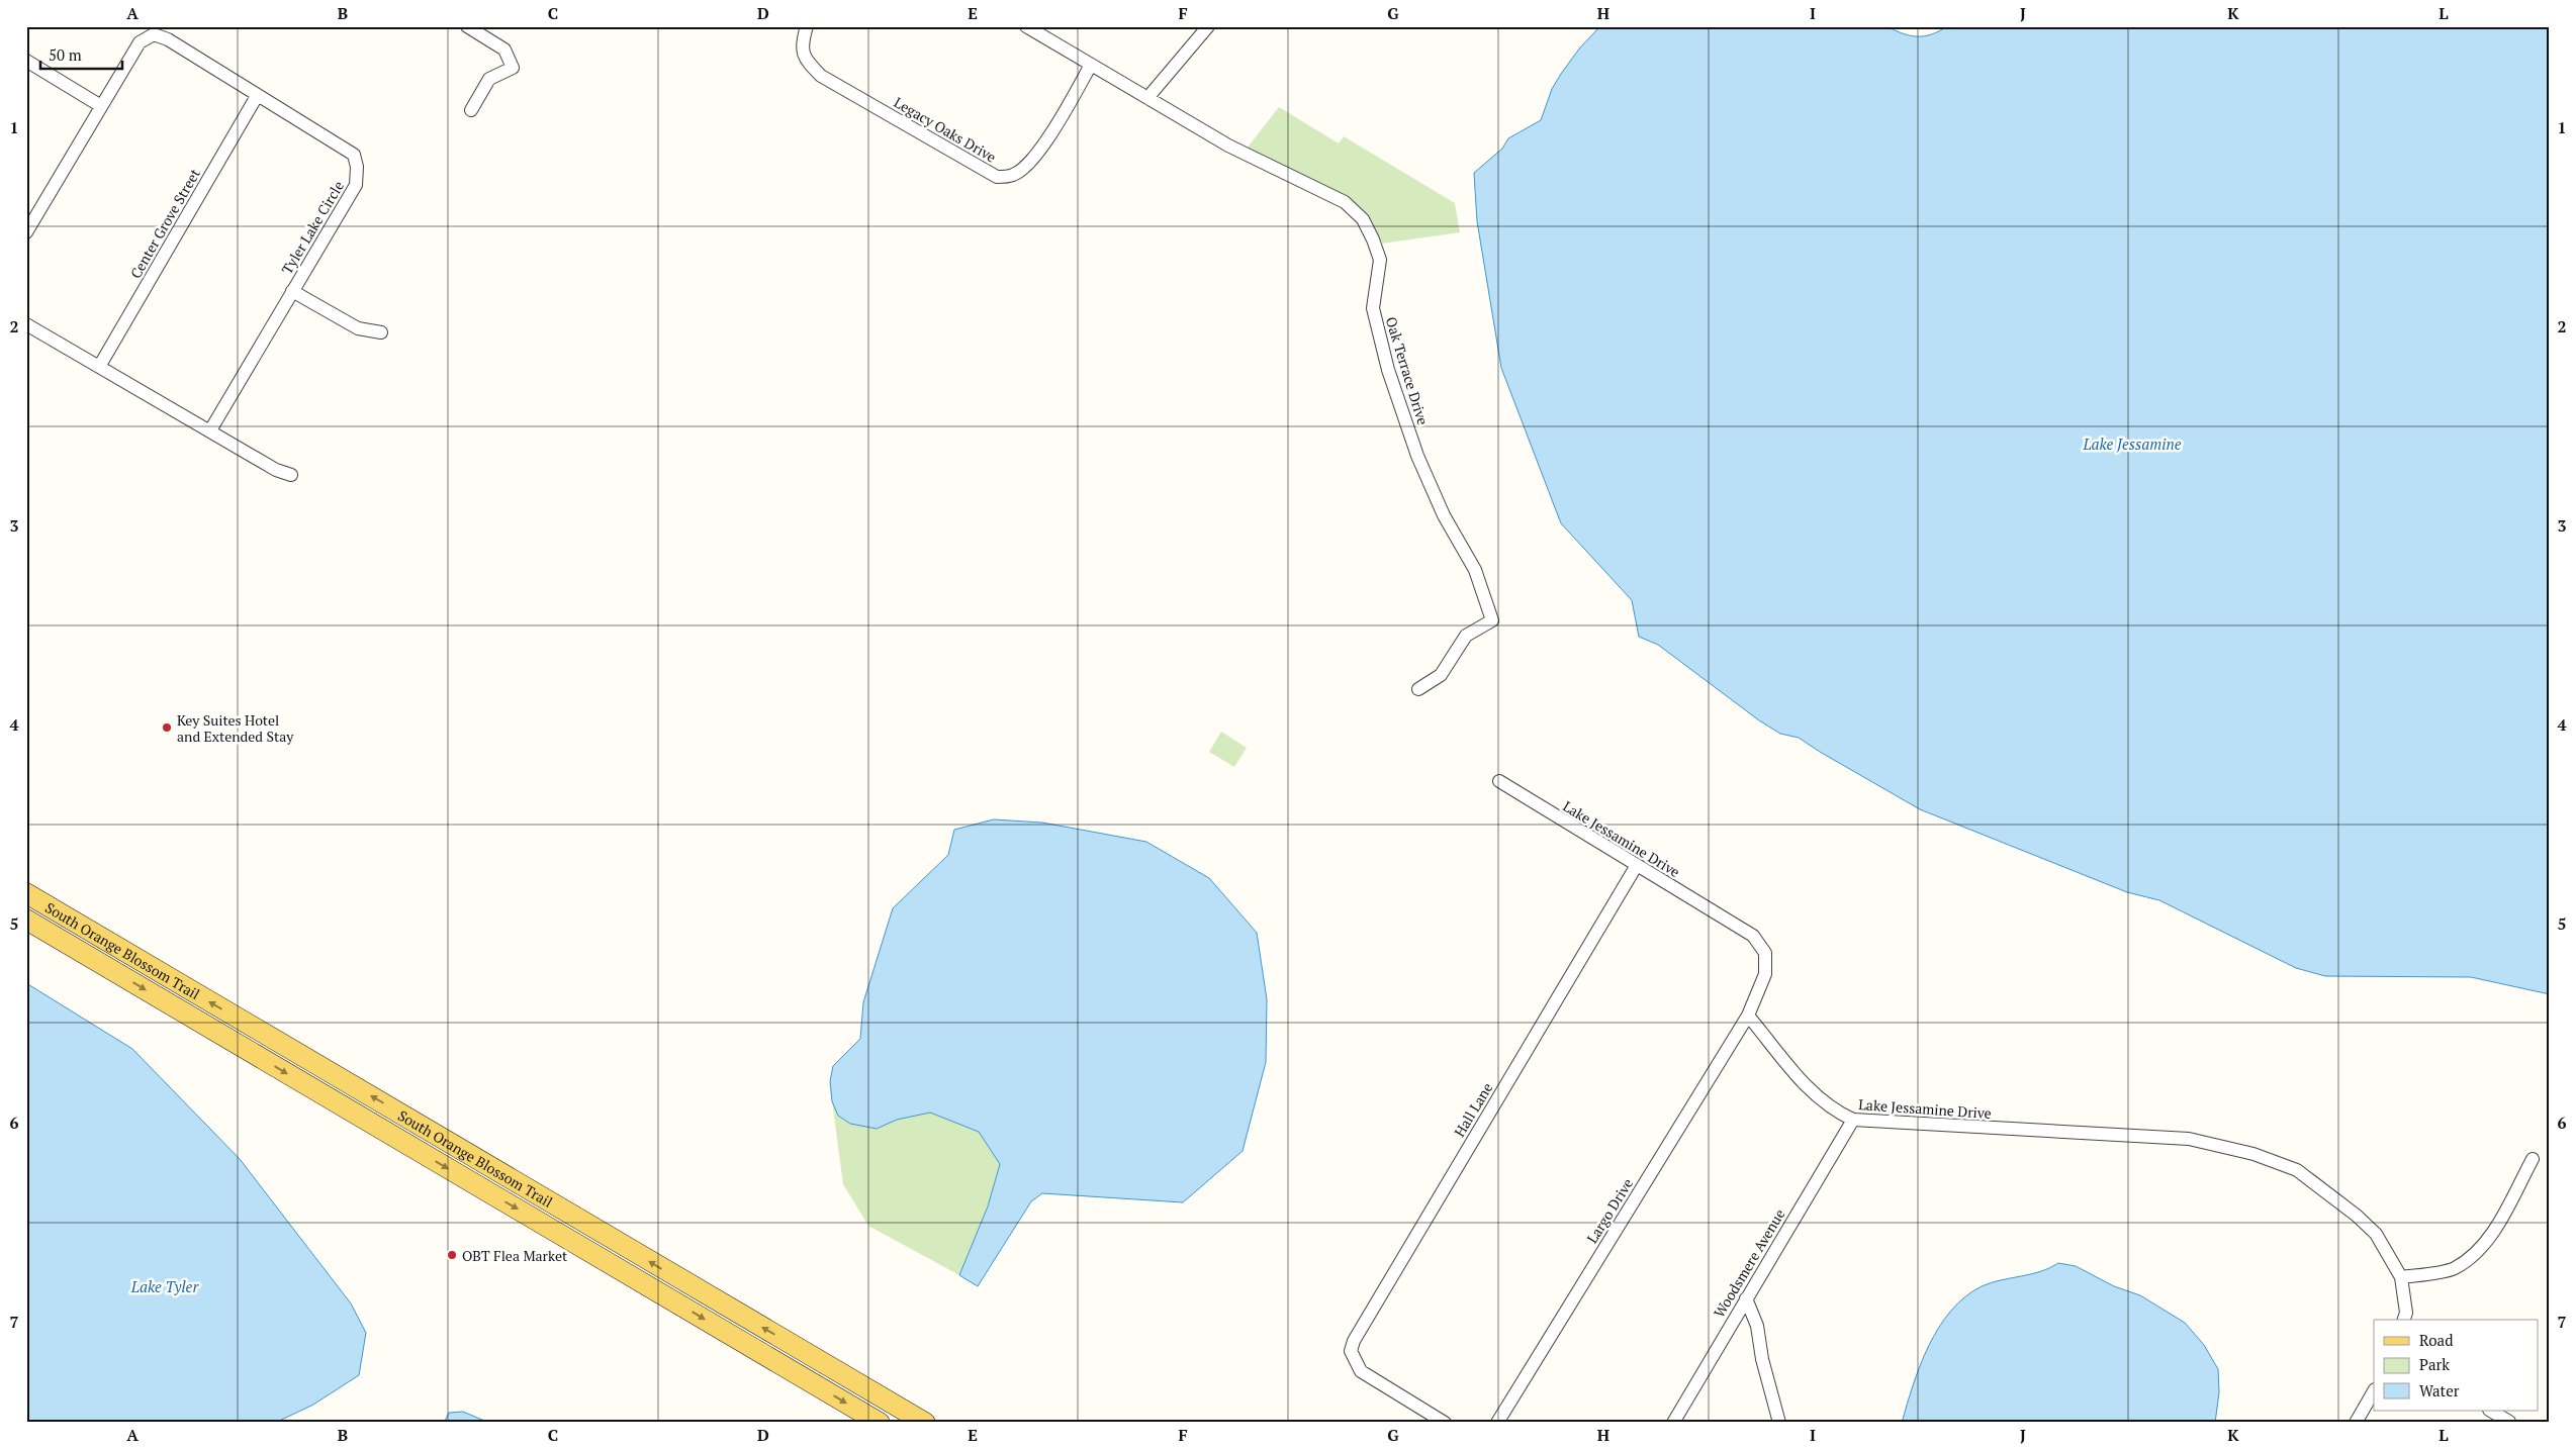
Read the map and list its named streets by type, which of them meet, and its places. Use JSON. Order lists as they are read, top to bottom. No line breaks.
{"streets":{"main road":["South Orange Blossom Trail"],"street":["Legacy Oaks Drive","Center Grove Street","Tyler Lake Circle","Oak Terrace Drive","Lake Jessamine Drive","Hall Lane","Largo Drive","Woodsmere Avenue"]},"crossings":[["Legacy Oaks Drive","Oak Terrace Drive"],["Center Grove Street","Tyler Lake Circle"],["Lake Jessamine Drive","Hall Lane"],["Lake Jessamine Drive","Largo Drive"],["Lake Jessamine Drive","Woodsmere Avenue"]],"water":["Lake Jessamine","Lake Tyler"],"places":["Key Suites Hotel and Extended Stay","OBT Flea Market"],"legend":["Road","Park","Water"],"scale_bar":"50 m","grid":{"columns":["A","B","C","D","E","F","G","H","I","J","K","L"],"rows":["1","2","3","4","5","6","7"]}}
